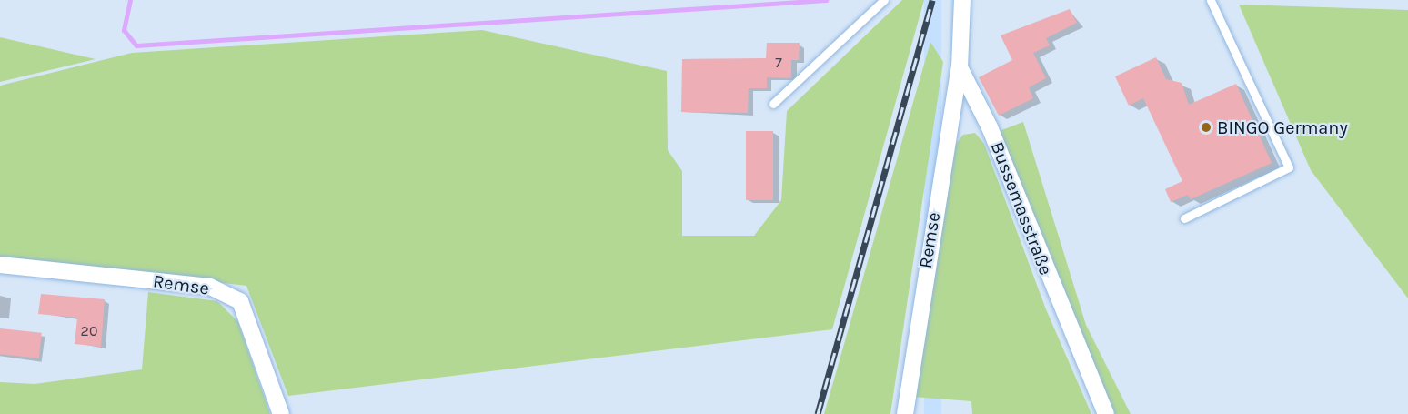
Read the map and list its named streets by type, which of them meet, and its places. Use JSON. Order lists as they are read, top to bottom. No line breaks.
{"streets":{"street":["Bussemasstraße","Remse"]},"crossings":[["Bussemasstraße","Remse"]],"places":["BINGO Germany"],"house_numbers":["7","20"]}
